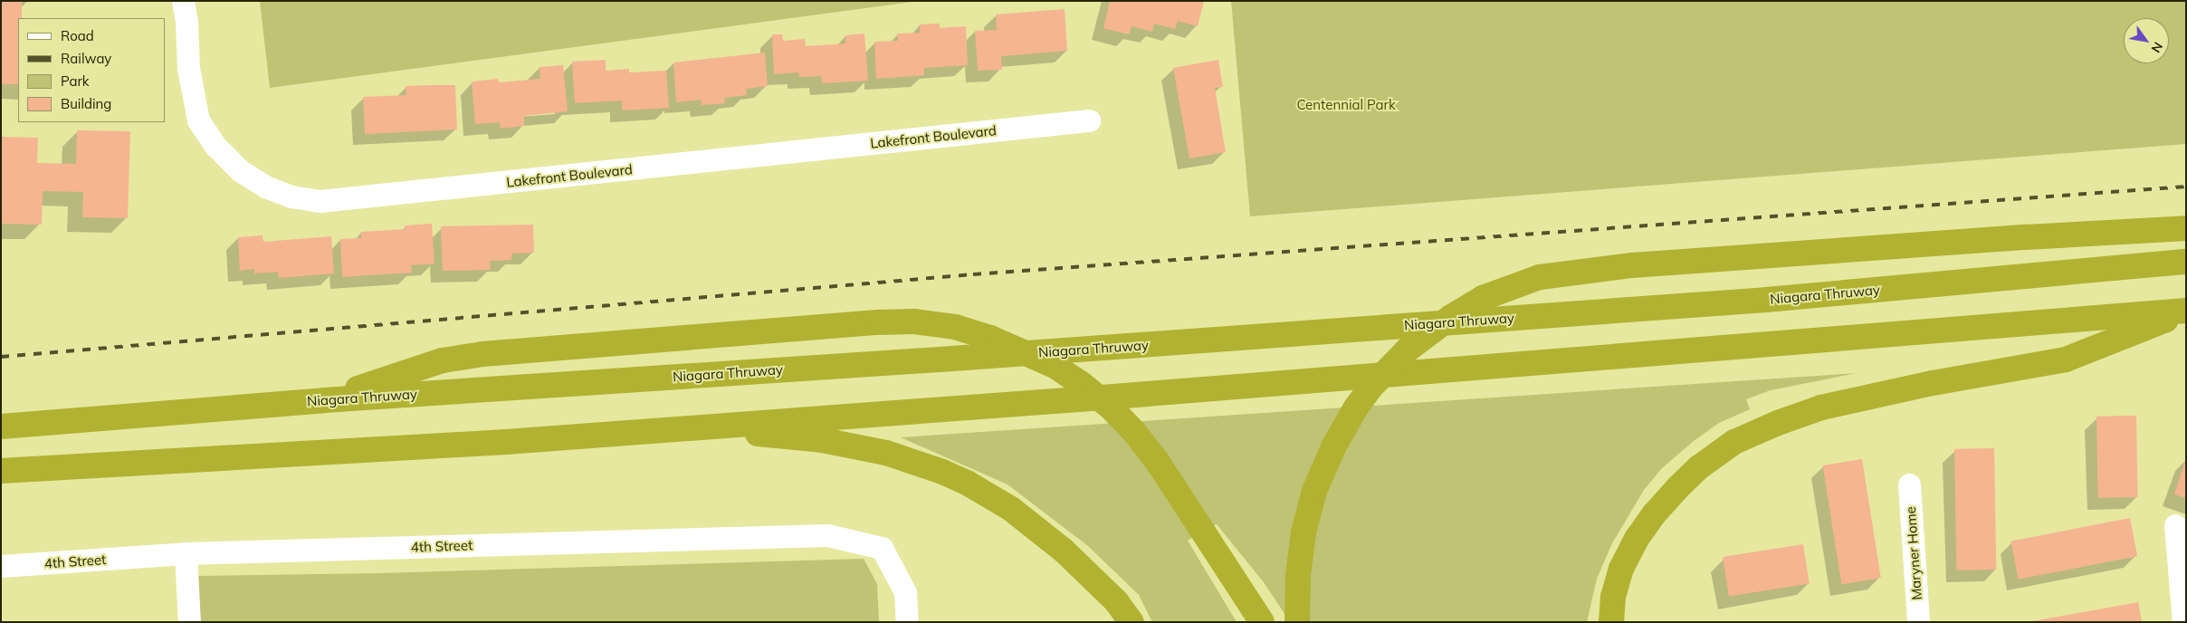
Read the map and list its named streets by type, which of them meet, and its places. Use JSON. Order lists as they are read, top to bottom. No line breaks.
{"streets":{"highway":["Niagara Thruway"],"street":["Lakefront Boulevard","4th Street","Maryner Home"]},"parks":["Centennial Park"],"legend":["Road","Railway","Park","Building"],"north":"bottom right"}
